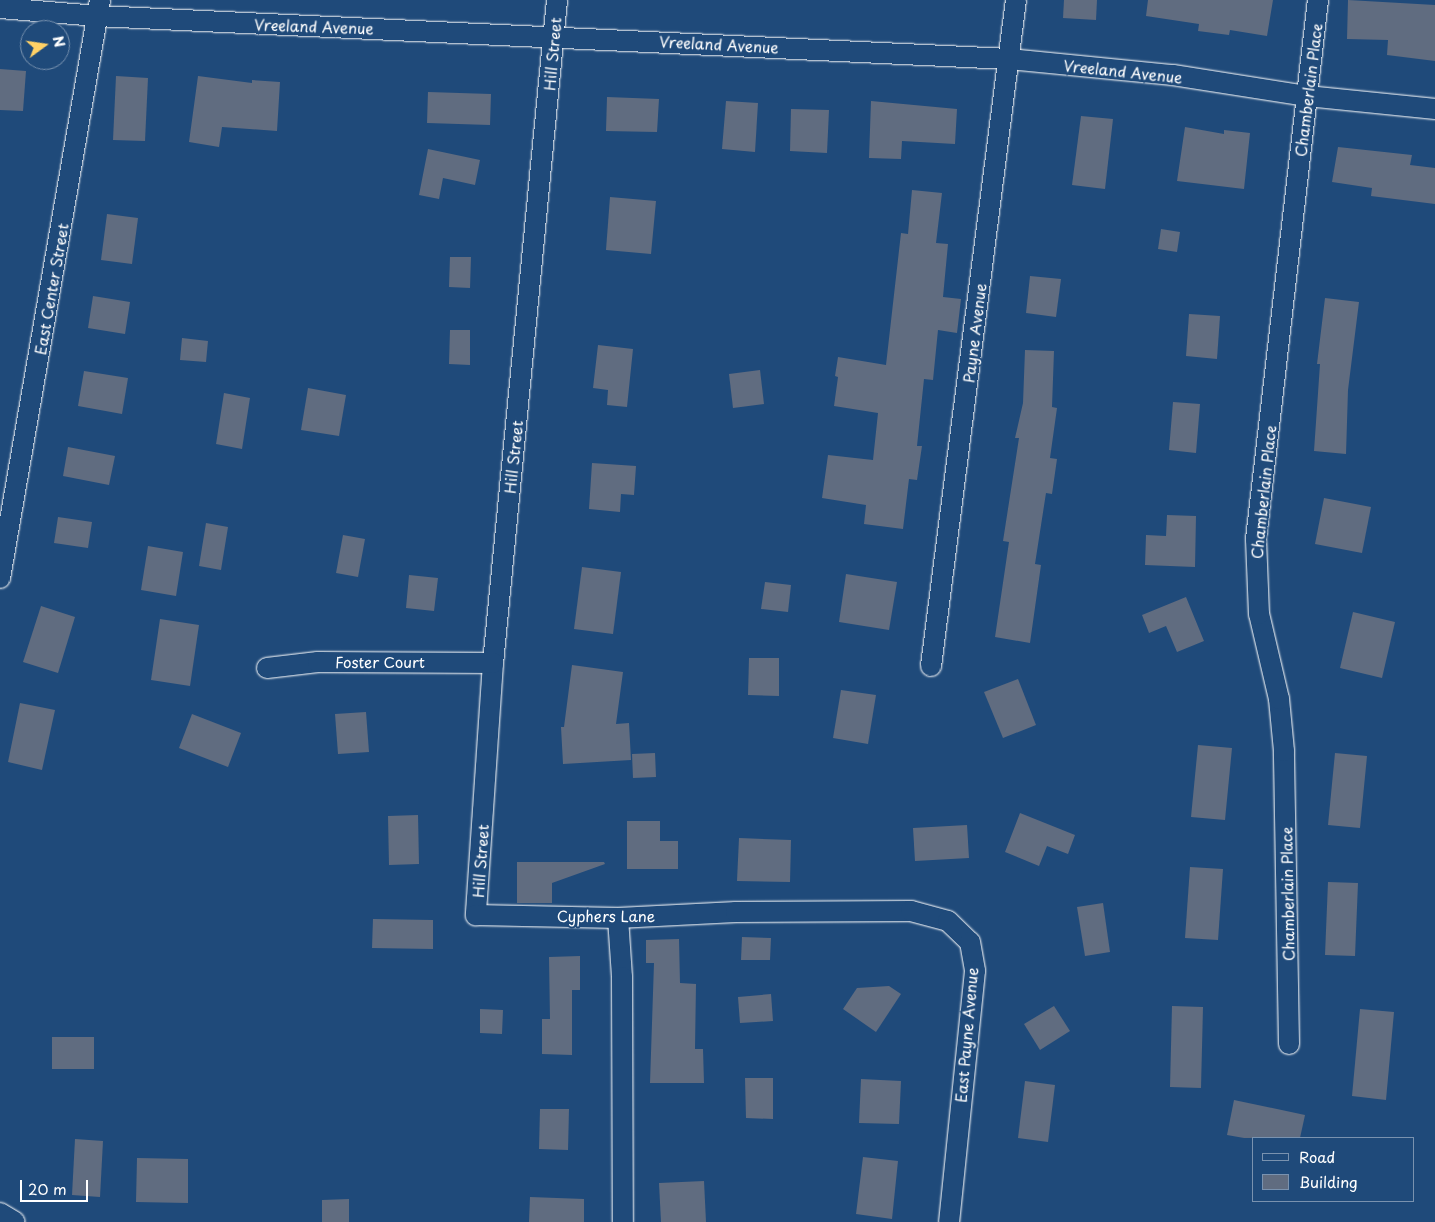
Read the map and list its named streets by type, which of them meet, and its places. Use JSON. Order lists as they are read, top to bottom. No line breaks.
{"streets":{"street":["Vreeland Avenue","Hill Street","Chamberlain Place","East Center Street","Payne Avenue","Foster Court","Cyphers Lane","East Payne Avenue"]},"crossings":[["Vreeland Avenue","Hill Street"],["Vreeland Avenue","Chamberlain Place"],["Vreeland Avenue","East Center Street"],["Vreeland Avenue","Payne Avenue"],["Hill Street","Foster Court"],["Hill Street","Cyphers Lane"],["Cyphers Lane","East Payne Avenue"]],"legend":["Road","Building"],"scale_bar":"20 m","north":"right"}
